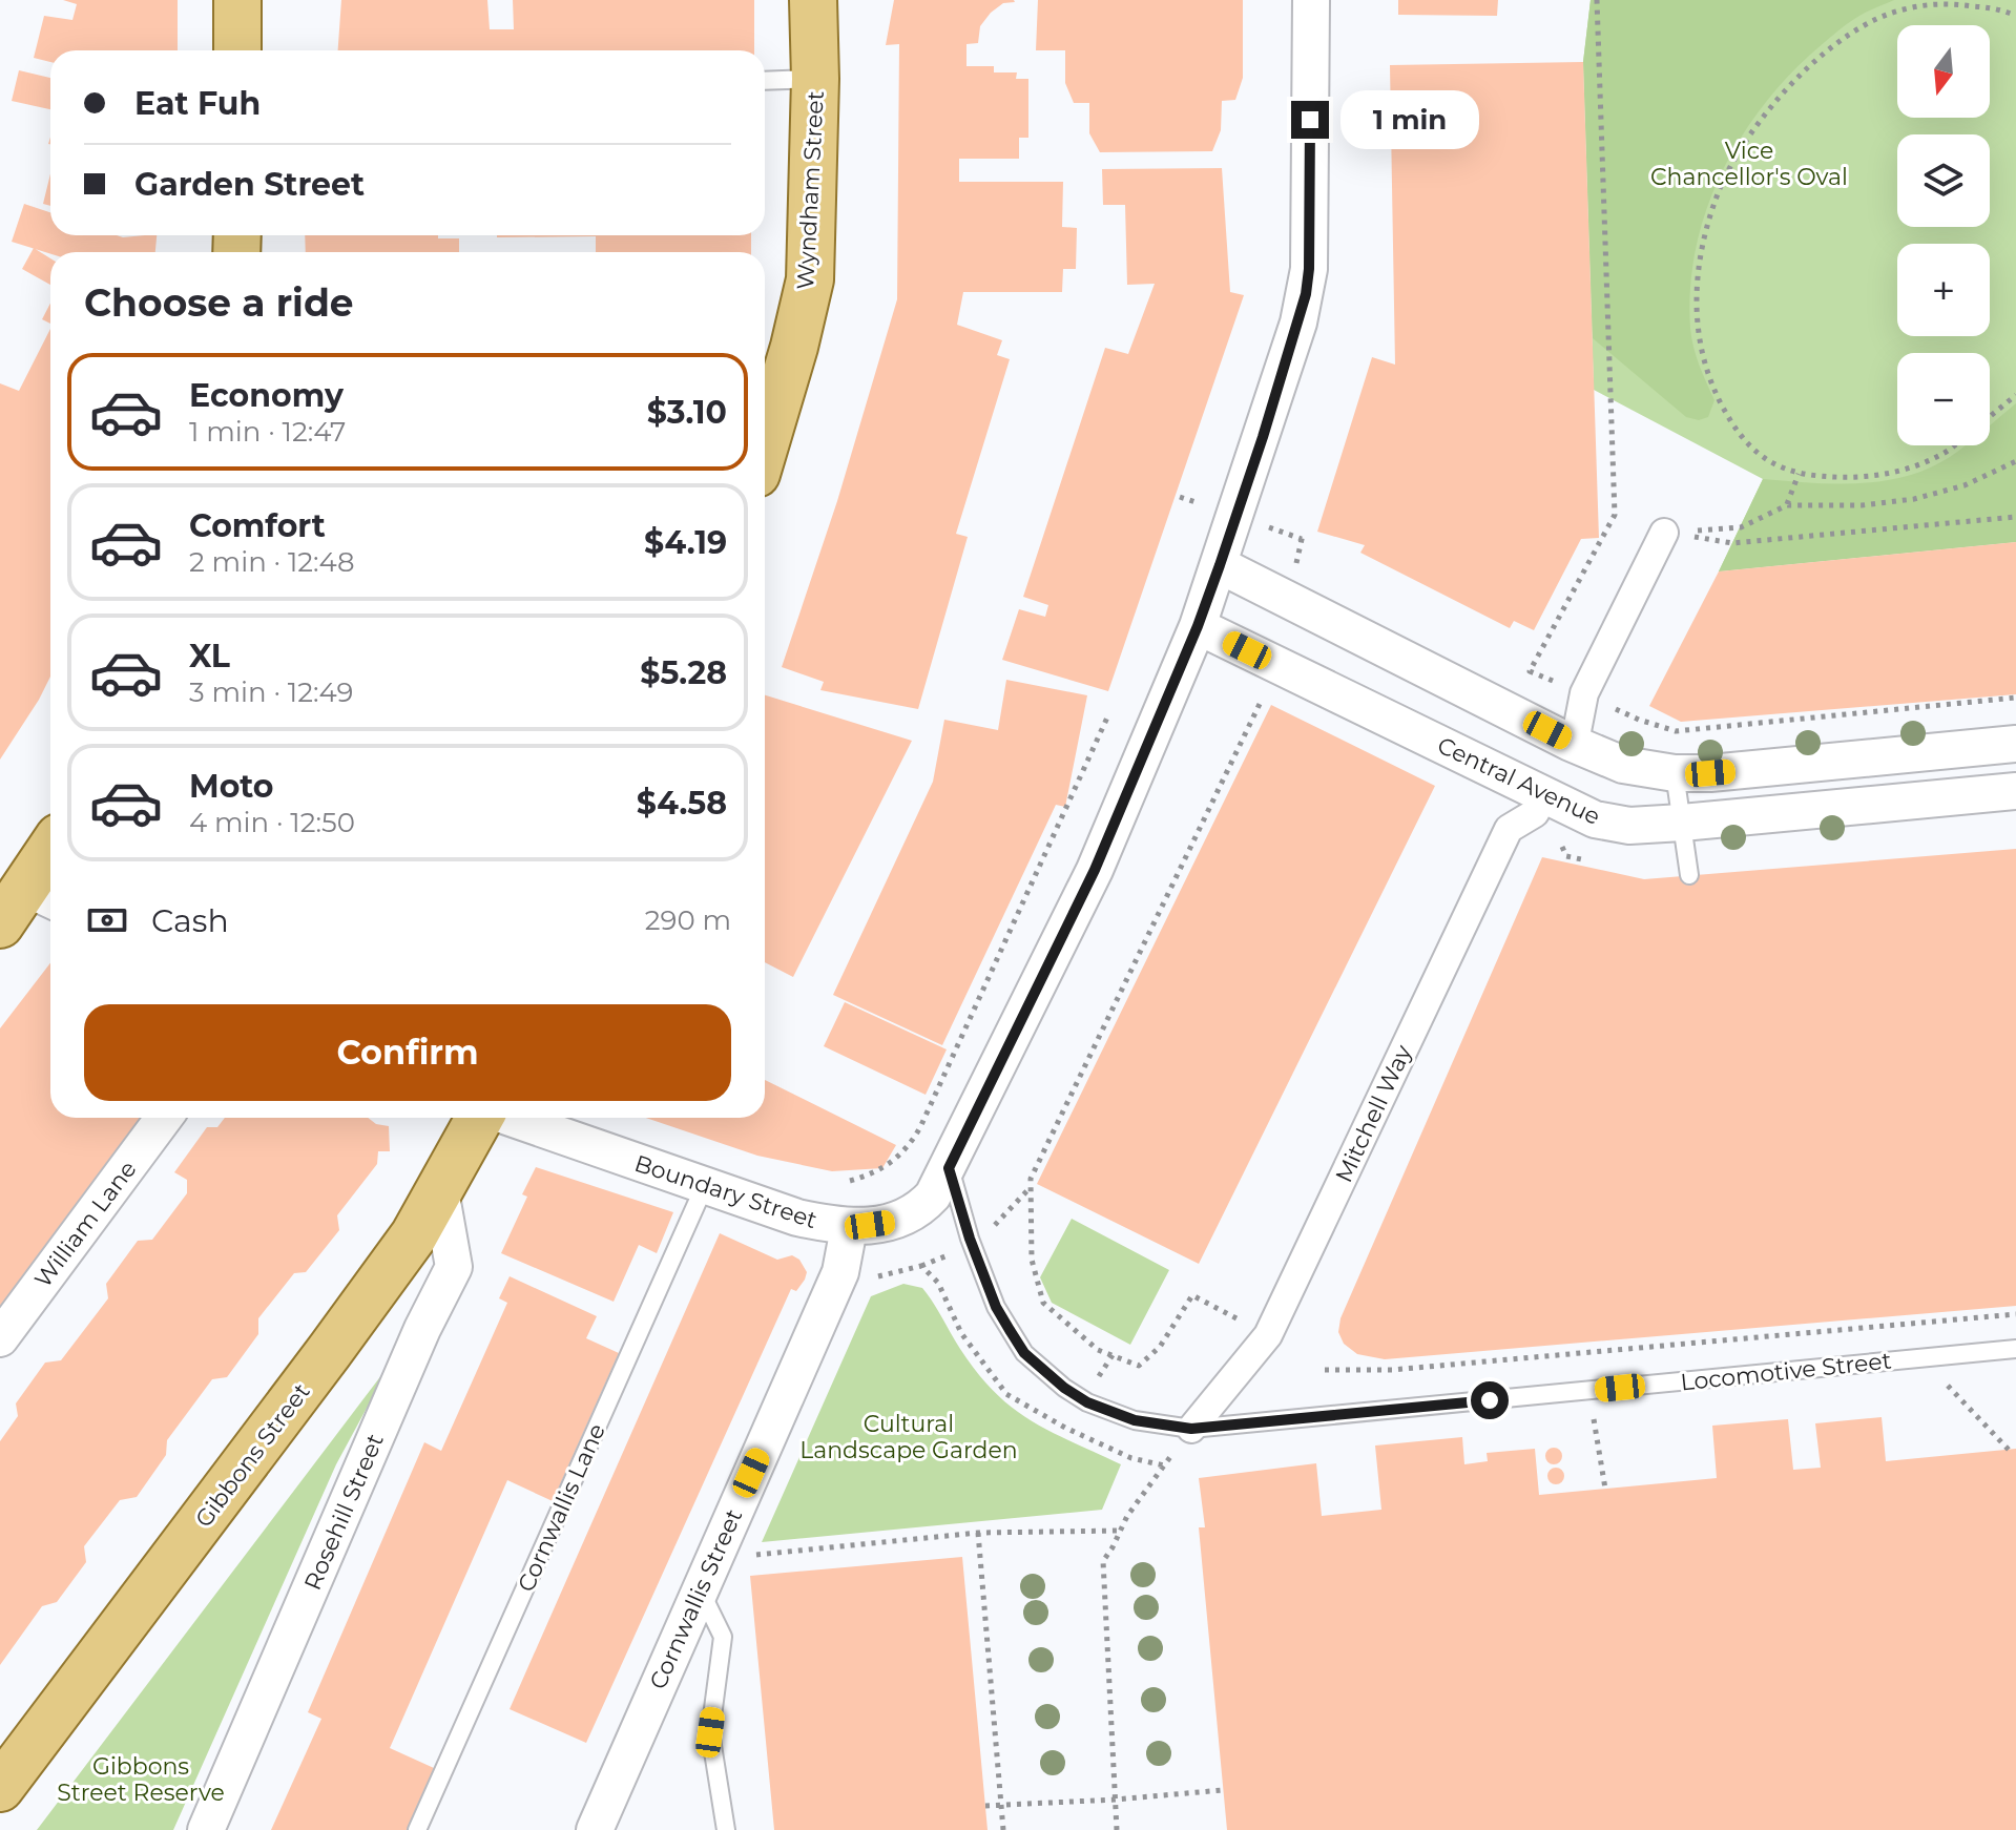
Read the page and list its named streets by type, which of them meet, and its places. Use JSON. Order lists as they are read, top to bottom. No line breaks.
{"streets":{"main road":["Wyndham Street","Gibbons Street"],"street":["Central Avenue","Mitchell Way","Boundary Street","William Lane","Rosehill Street","Cornwallis Street"],"lane":["Locomotive Street","Cornwallis Lane"]},"crossings":[["Central Avenue","Mitchell Way"],["Central Avenue","Boundary Street"],["Mitchell Way","Locomotive Street"],["Boundary Street","Locomotive Street"],["Boundary Street","Cornwallis Lane"],["Boundary Street","Cornwallis Street"],["Gibbons Street","Rosehill Street"]],"parks":["Vice Chancellor's Oval","Cultural Landscape Garden","Gibbons Street Reserve"],"north":"bottom","page":{"map_buttons":["+","−"],"banner":["Eat Fuh","Garden Street"],"bubble":"1 min","heading":"Choose a ride","list":[{"name":"Economy","note":"1 min · 12:47","value":"$3.10"},{"name":"Comfort","note":"2 min · 12:48","value":"$4.19"},{"name":"XL","note":"3 min · 12:49","value":"$5.28"},{"name":"Moto","note":"4 min · 12:50","value":"$4.58"}],"pay":["Cash","290 m"],"buttons":"Confirm"}}
